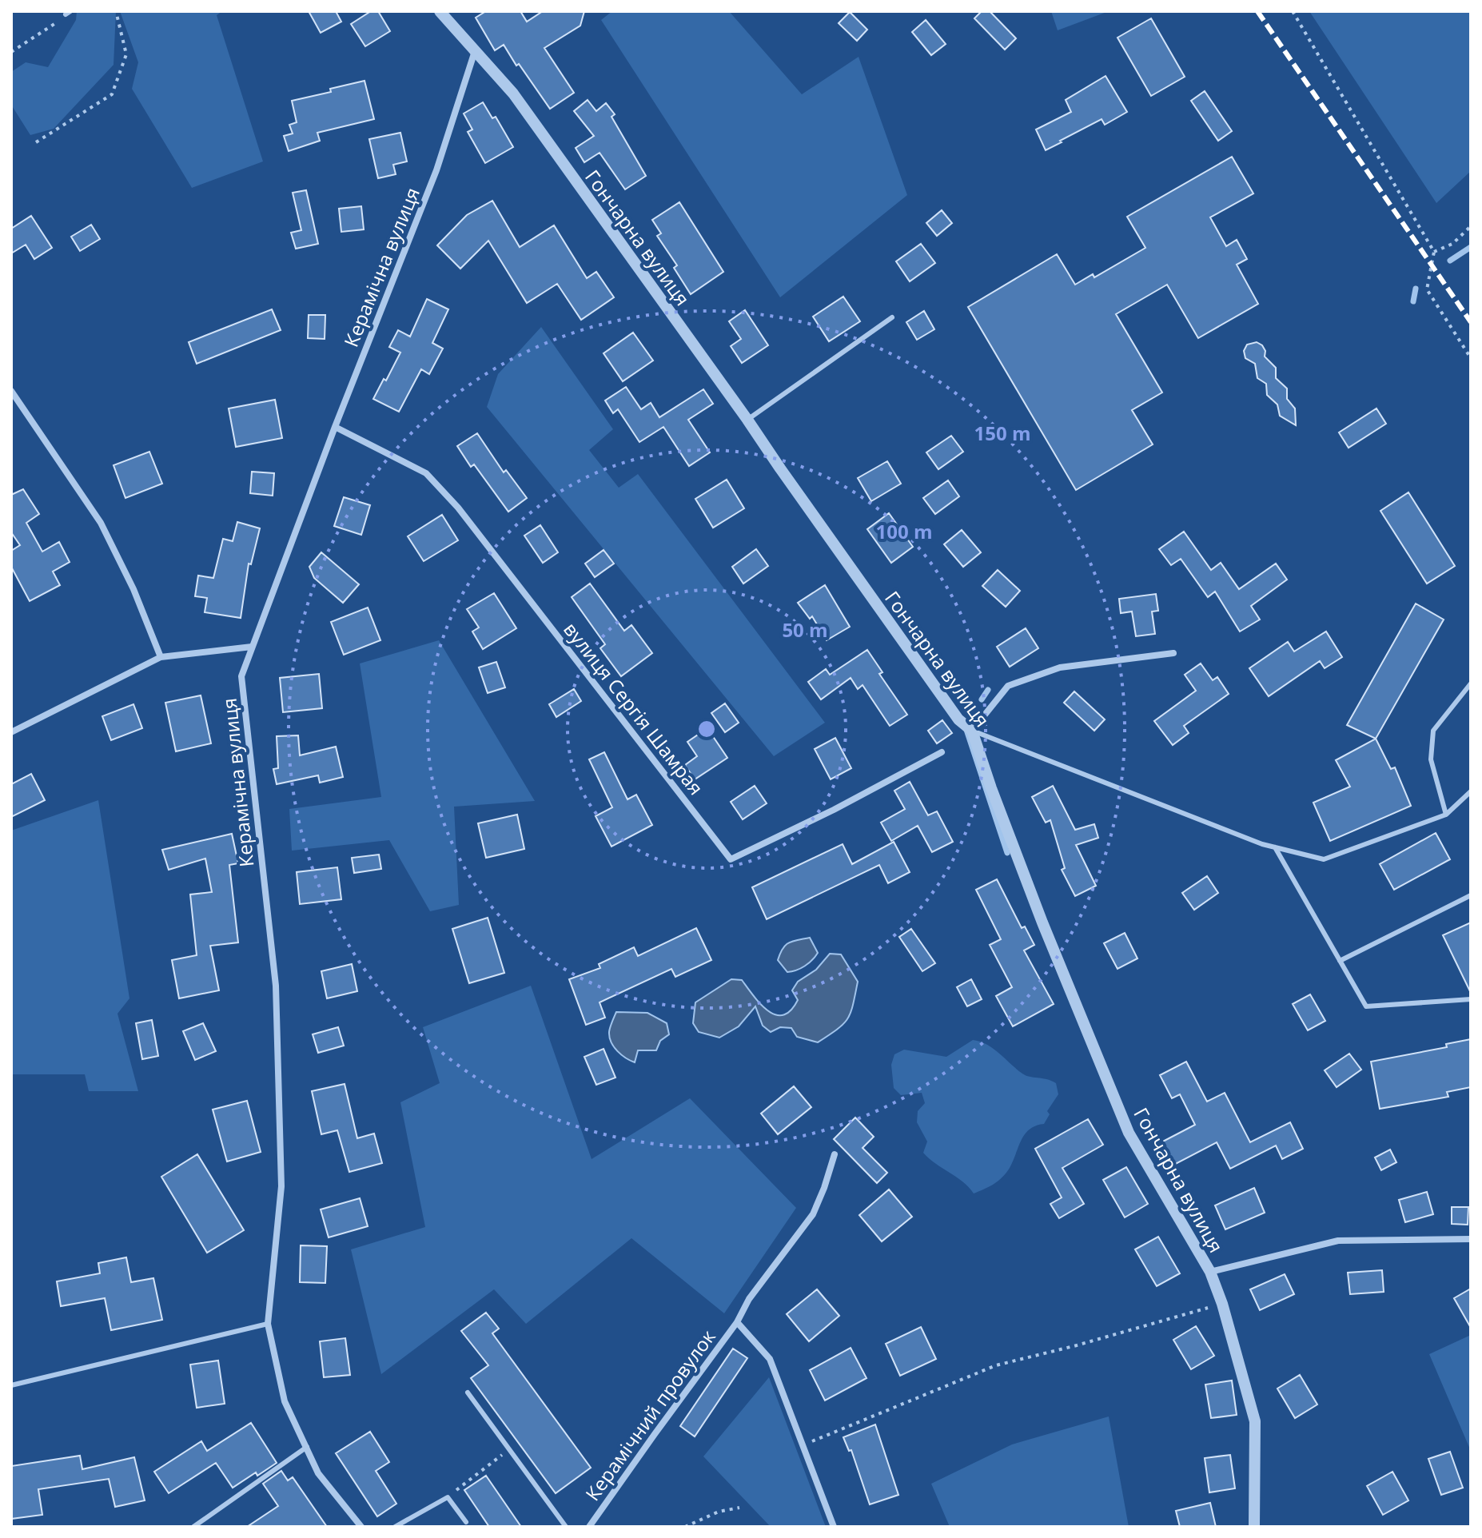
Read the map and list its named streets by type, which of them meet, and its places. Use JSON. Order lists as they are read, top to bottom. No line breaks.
{"streets":{"street":["Гончарна вулиця","Керамічна вулиця","вулиця Сергія Шамрая","Керамічний провулок"]},"crossings":[["Гончарна вулиця","Керамічна вулиця"],["Керамічна вулиця","вулиця Сергія Шамрая"]],"rings":["150 m","100 m","50 m"]}
